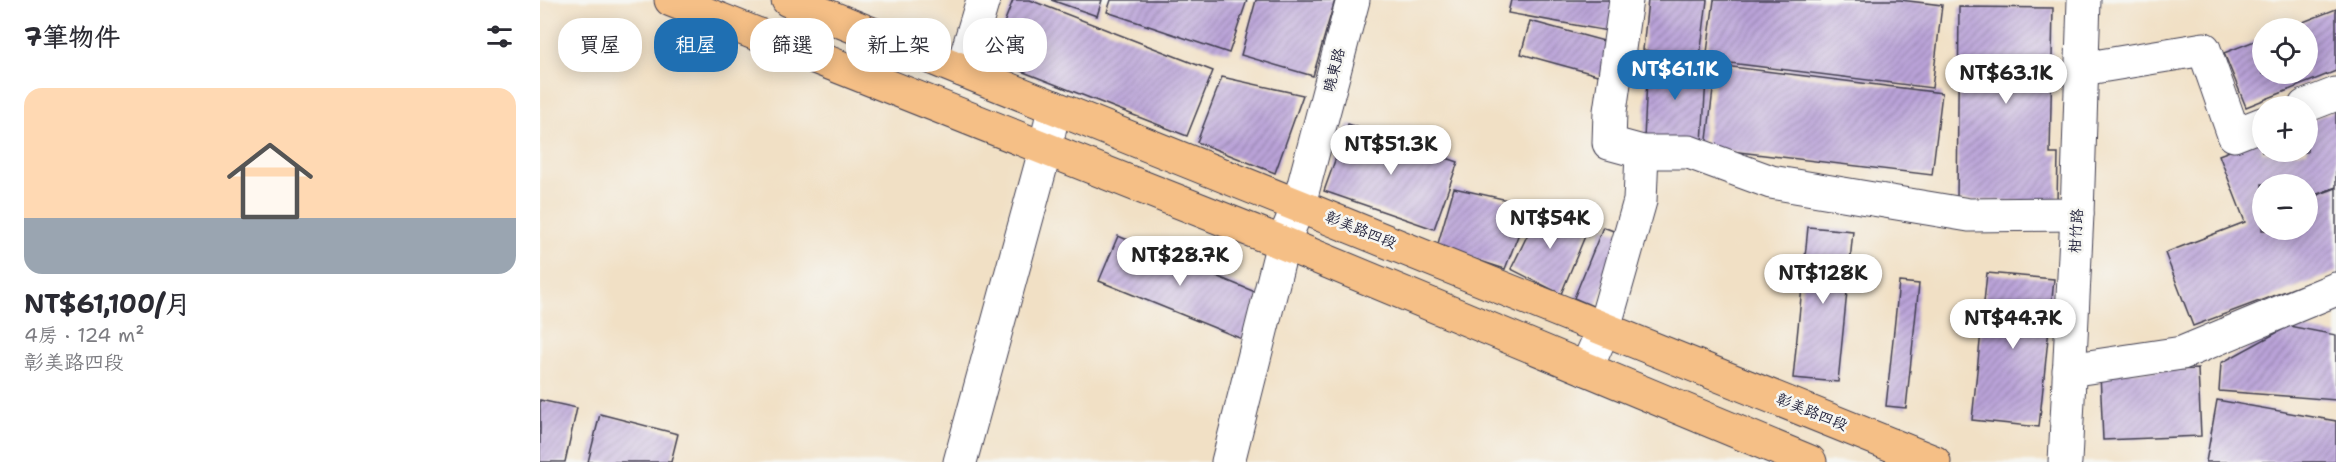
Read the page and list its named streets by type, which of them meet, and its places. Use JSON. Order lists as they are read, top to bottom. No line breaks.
{"streets":{"main road":["彰美路四段"],"street":["曉東路","柑竹路"]},"crossings":[["曉東路","彰美路四段"]],"page":{"heading":"7筆物件","map_buttons":["+","−"],"chip":["買屋","租屋","篩選","新上架","公寓"],"price":["NT$61.1K","NT$63.1K","NT$51.3K","NT$54K","NT$28.7K","NT$128K","NT$44.7K"],"list":[{"name":"NT$61,100/月","note":"4房 · 124 m² · 彰美路四段"}]}}
